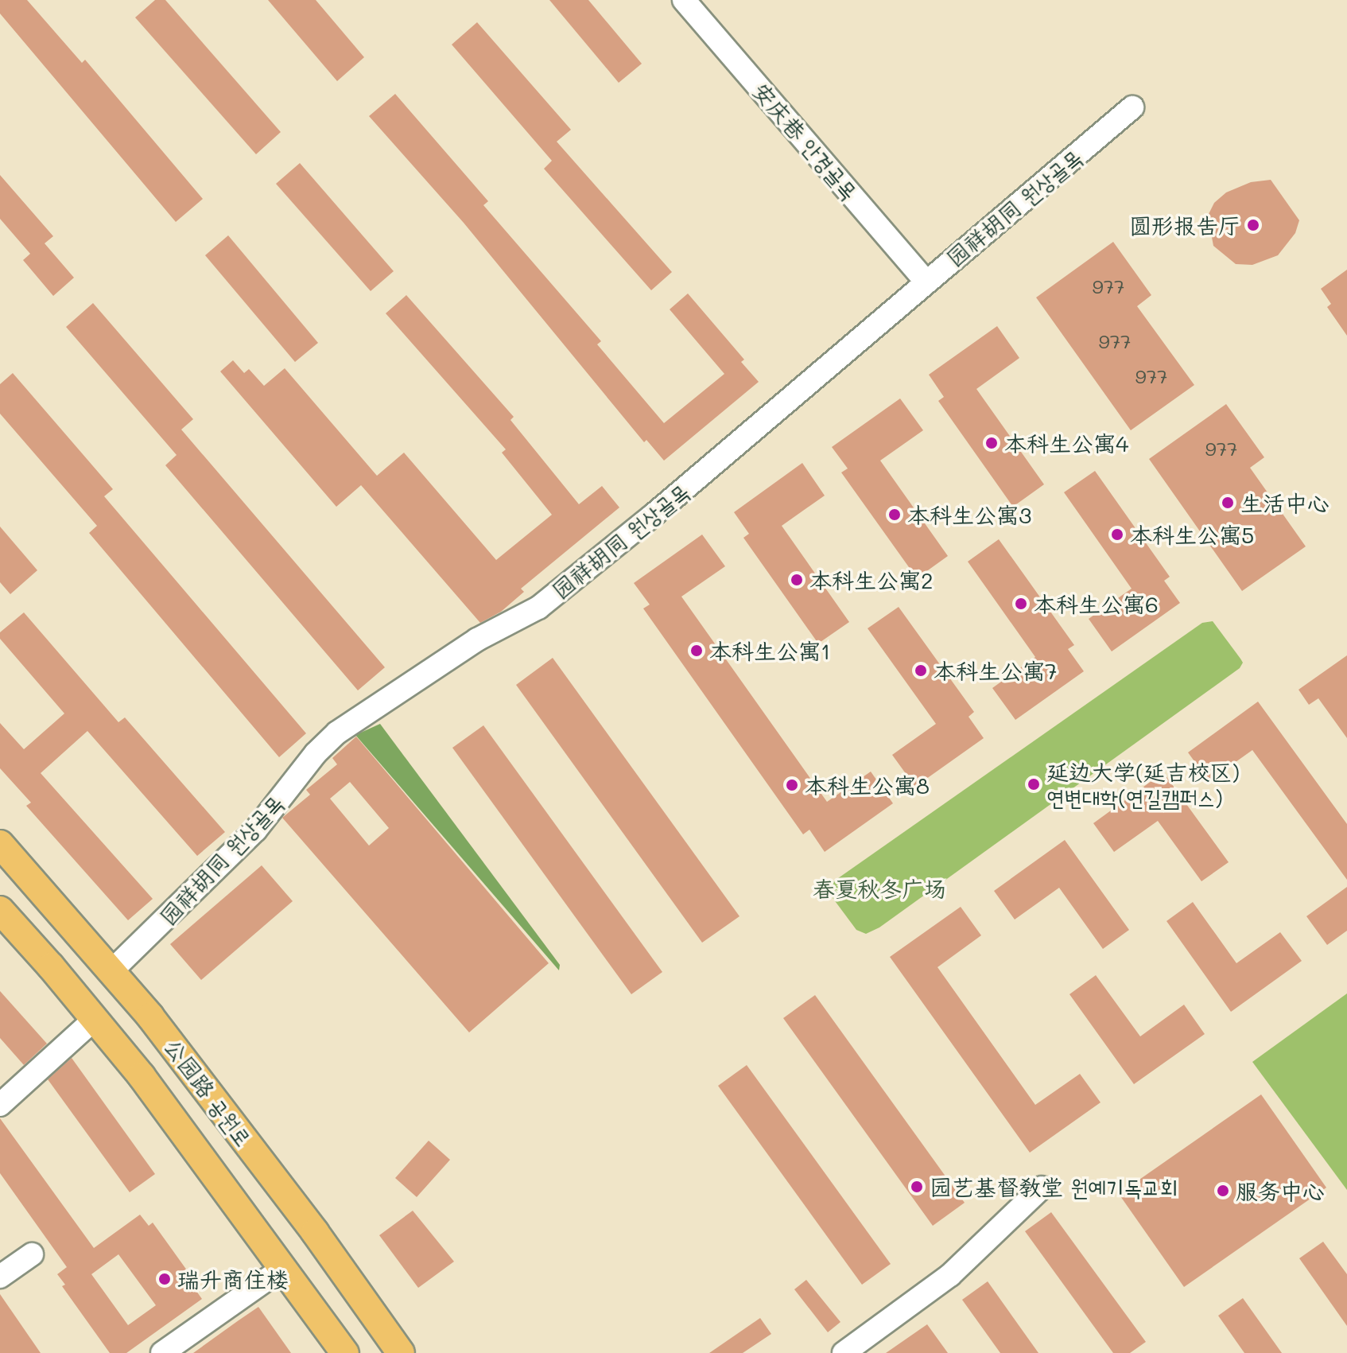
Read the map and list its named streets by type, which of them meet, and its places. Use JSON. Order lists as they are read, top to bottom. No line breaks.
{"streets":{"main road":["公园路 공원로"],"street":["安庆巷 안경골목","园祥胡同 원상골목"]},"crossings":[["安庆巷 안경골목","园祥胡同 원상골목"],["园祥胡同 원상골목","公园路 공원로"]],"parks":["春夏秋冬广场"],"places":["圆形报告厅","本科生公寓4","生活中心","本科生公寓3","本科生公寓5","本科生公寓2","本科生公寓6","本科生公寓1","本科生公寓7","延边大学(延吉校区) 연변대학(연길캠퍼스)","本科生公寓8","园艺基督教堂 원예기독교회","服务中心","瑞升商住楼"],"house_numbers":["977","977","977","977"]}
